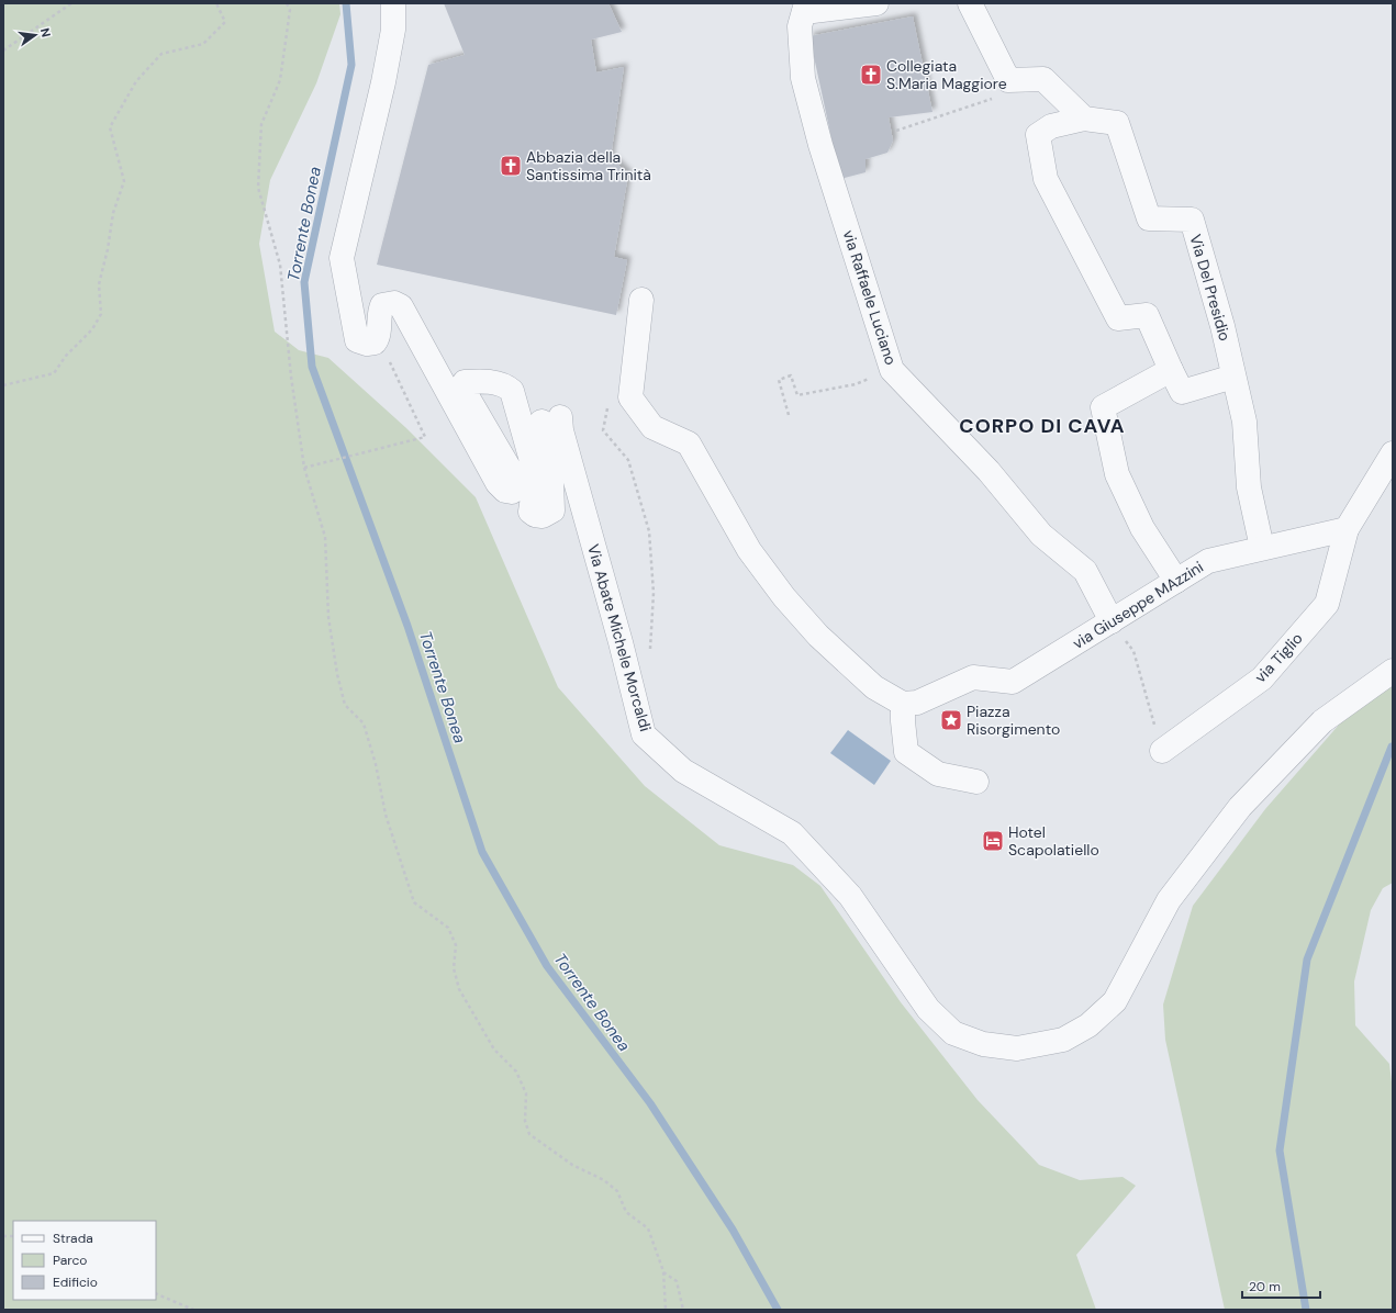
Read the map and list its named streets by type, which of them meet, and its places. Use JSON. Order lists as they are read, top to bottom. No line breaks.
{"streets":{"street":["Via Del Presidio","via Raffaele Luciano","via Giuseppe MAzzini","Via Abate Michele Morcaldi","via Tiglio"]},"crossings":[["Via Del Presidio","via Giuseppe MAzzini"],["via Raffaele Luciano","via Giuseppe MAzzini"],["via Giuseppe MAzzini","via Tiglio"]],"districts":["CORPO DI CAVA"],"water":["Torrente Bonea"],"places":{"church":["Collegiata S.Maria Maggiore","Abbazia della Santissima Trinità"],"place":["Piazza Risorgimento"],"hotel":["Hotel Scapolatiello"]},"legend":["Strada","Parco","Edificio"],"scale_bar":"20 m","north":"right"}
